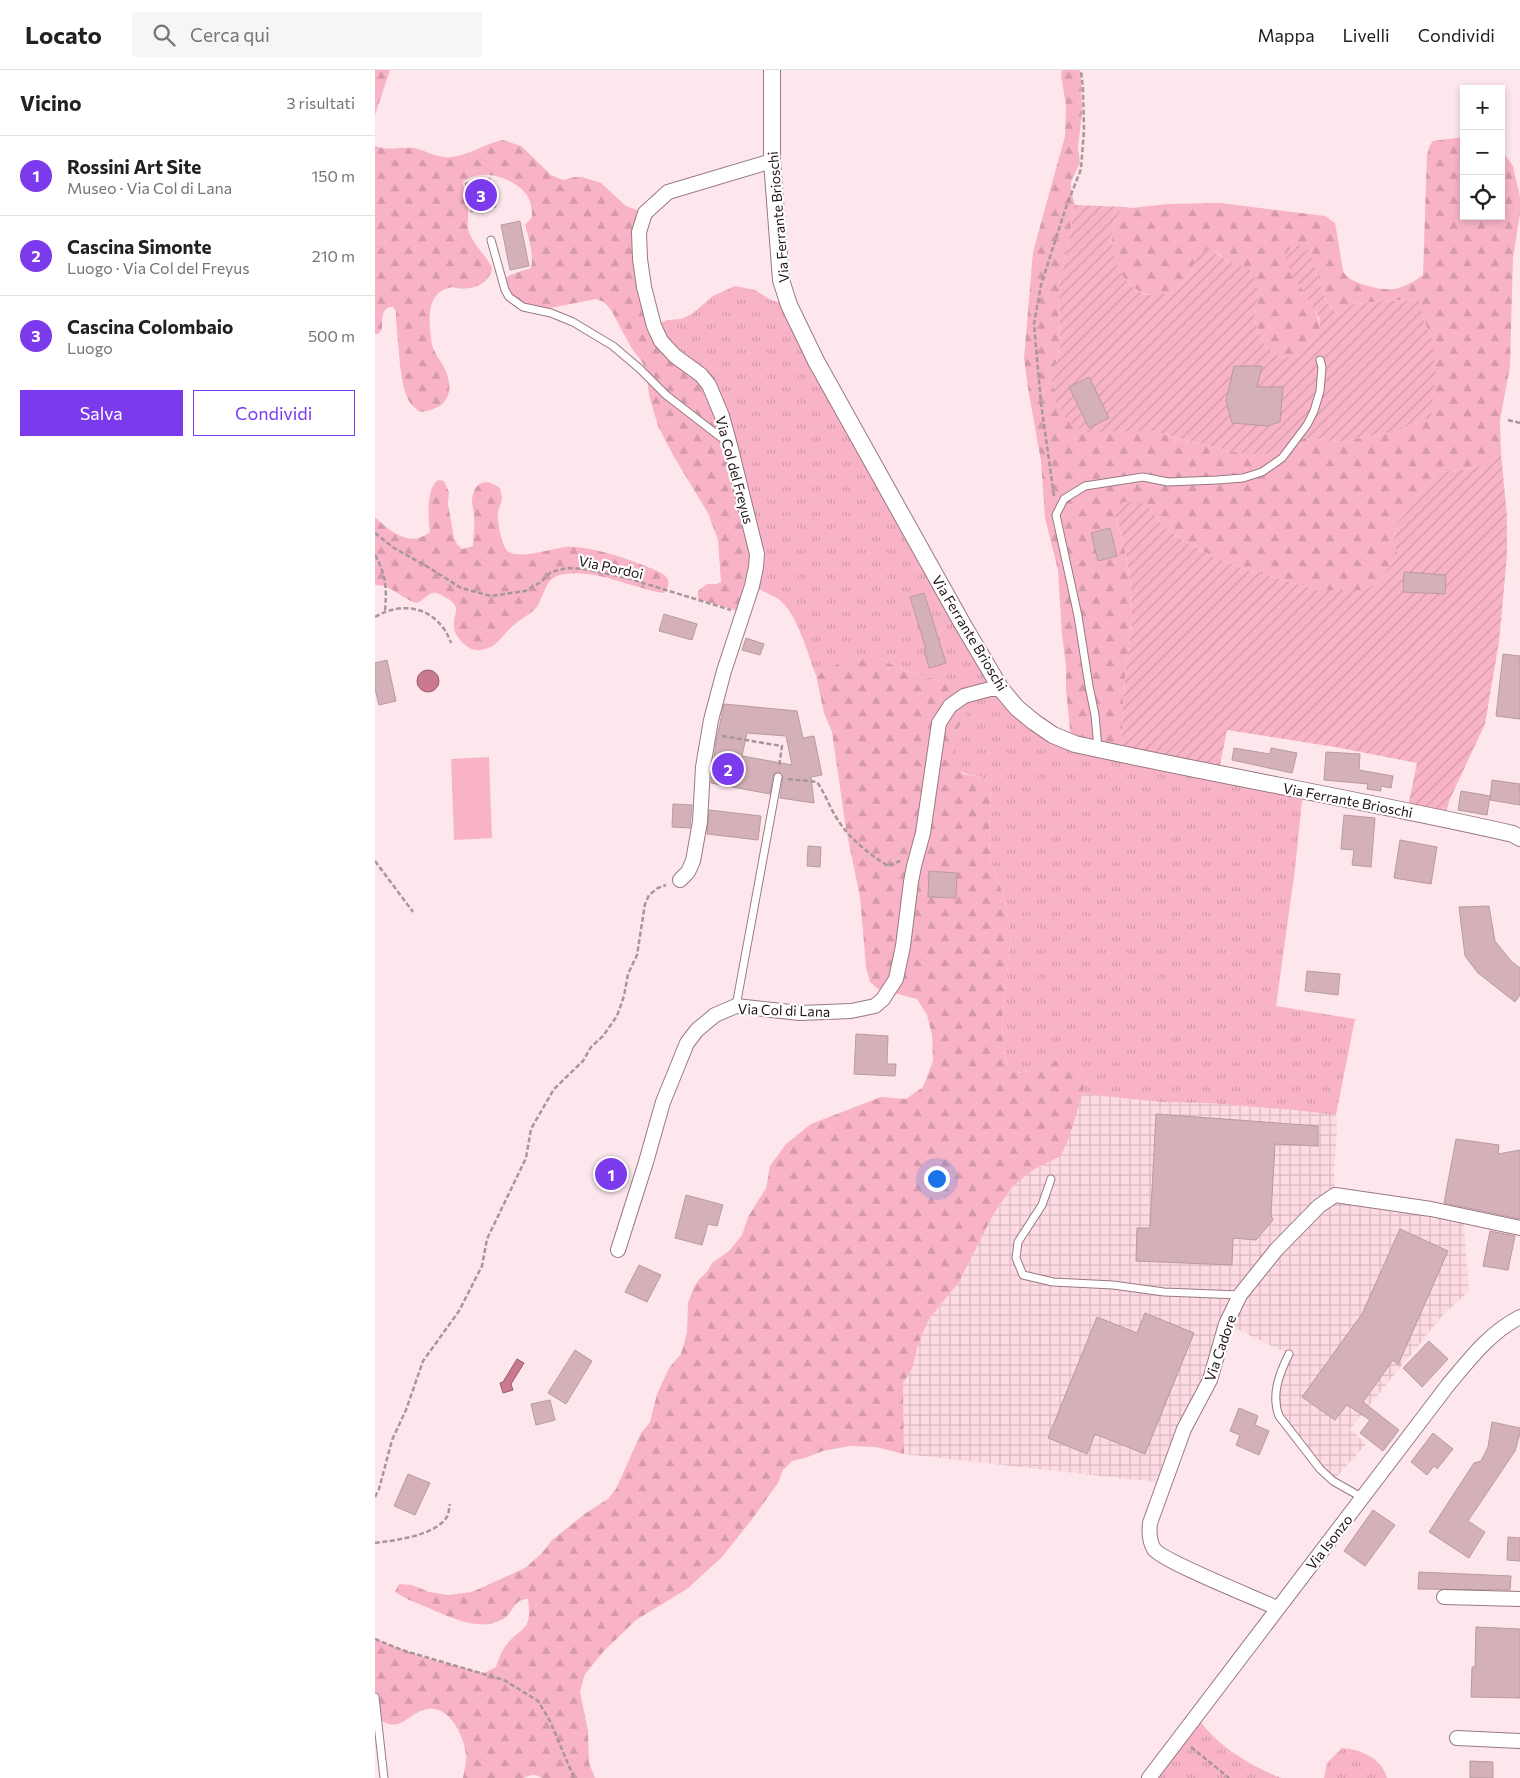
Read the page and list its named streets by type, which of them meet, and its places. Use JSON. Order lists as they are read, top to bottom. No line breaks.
{"streets":{"street":["Via Ferrante Brioschi","Via Col del Freyus","Via Col di Lana","Via Cadore","Via Isonzo"],"path":["Via Pordoi"]},"crossings":[["Via Ferrante Brioschi","Via Col del Freyus"],["Via Ferrante Brioschi","Via Col di Lana"],["Via Col del Freyus","Via Pordoi"],["Via Cadore","Via Isonzo"]],"page":{"header":"Locato","search":"Cerca qui","nav":["Mappa","Livelli","Condividi"],"heading":["Vicino","3 risultati"],"map_buttons":["+","−"],"list":[{"mark":"1","name":"Rossini Art Site","note":"Museo · Via Col di Lana","value":"150 m"},{"mark":"2","name":"Cascina Simonte","note":"Luogo · Via Col del Freyus","value":"210 m"},{"mark":"3","name":"Cascina Colombaio","note":"Luogo","value":"500 m"}],"pins":["3","2","1"],"buttons":["Salva","Condividi"]}}
